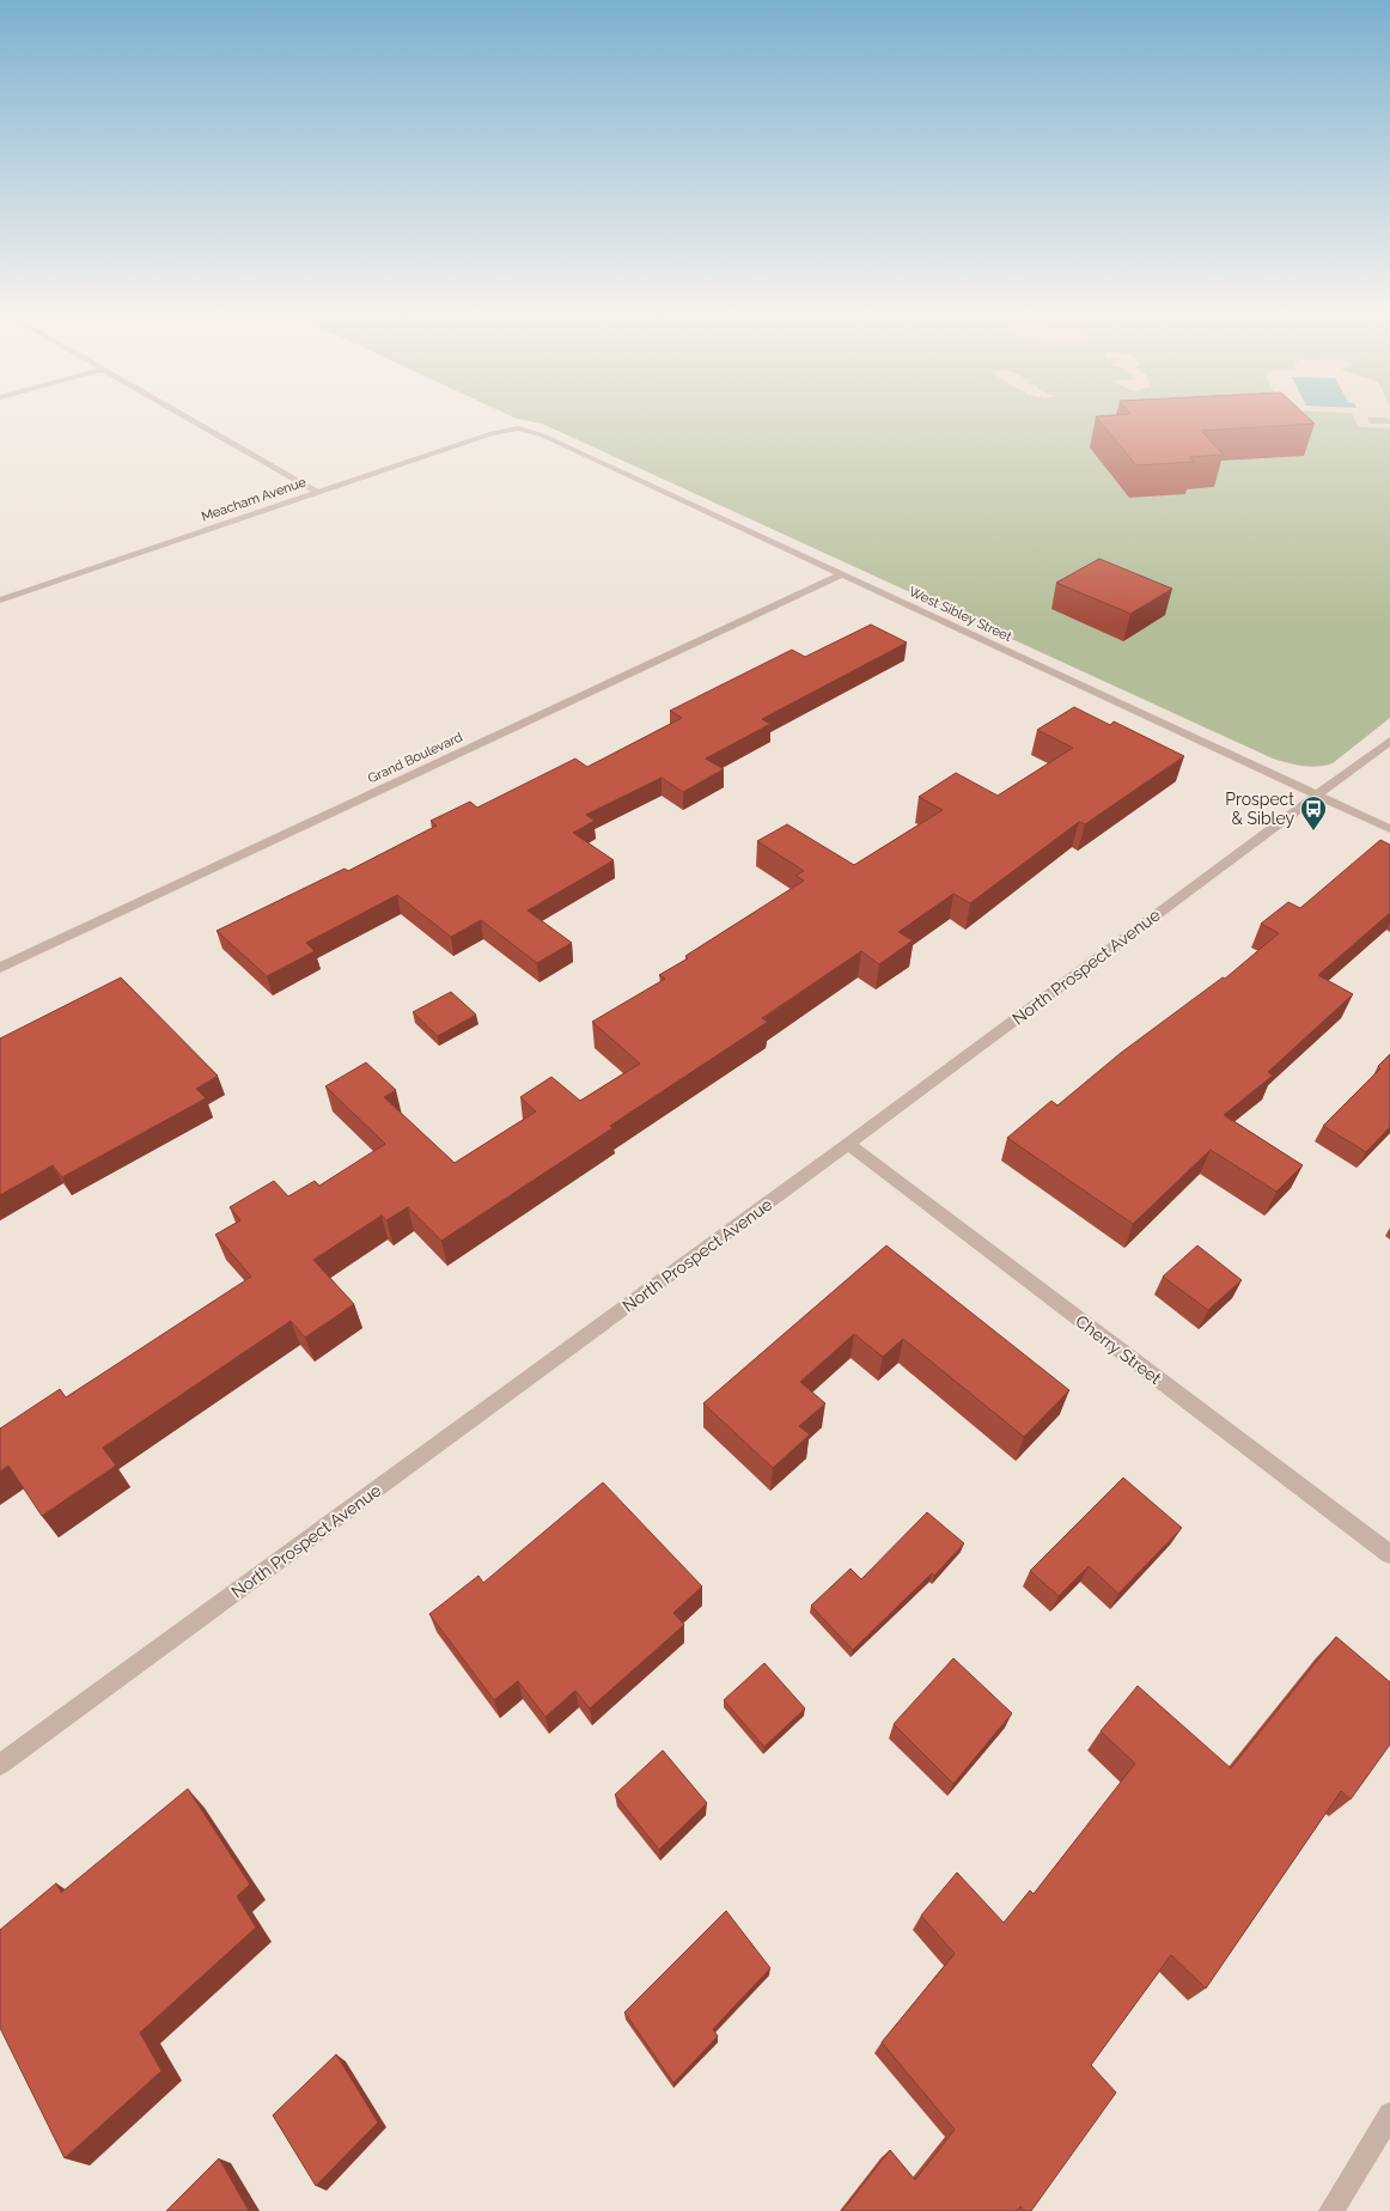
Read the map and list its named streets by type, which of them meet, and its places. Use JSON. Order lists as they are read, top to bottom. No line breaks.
{"streets":{"street":["Meacham Avenue","West Sibley Street","Grand Boulevard","North Prospect Avenue","Cherry Street"]},"crossings":[["Meacham Avenue","West Sibley Street"],["West Sibley Street","Grand Boulevard"],["West Sibley Street","North Prospect Avenue"],["North Prospect Avenue","Cherry Street"]],"places":{"bus stop":["Prospect & Sibley"]}}
